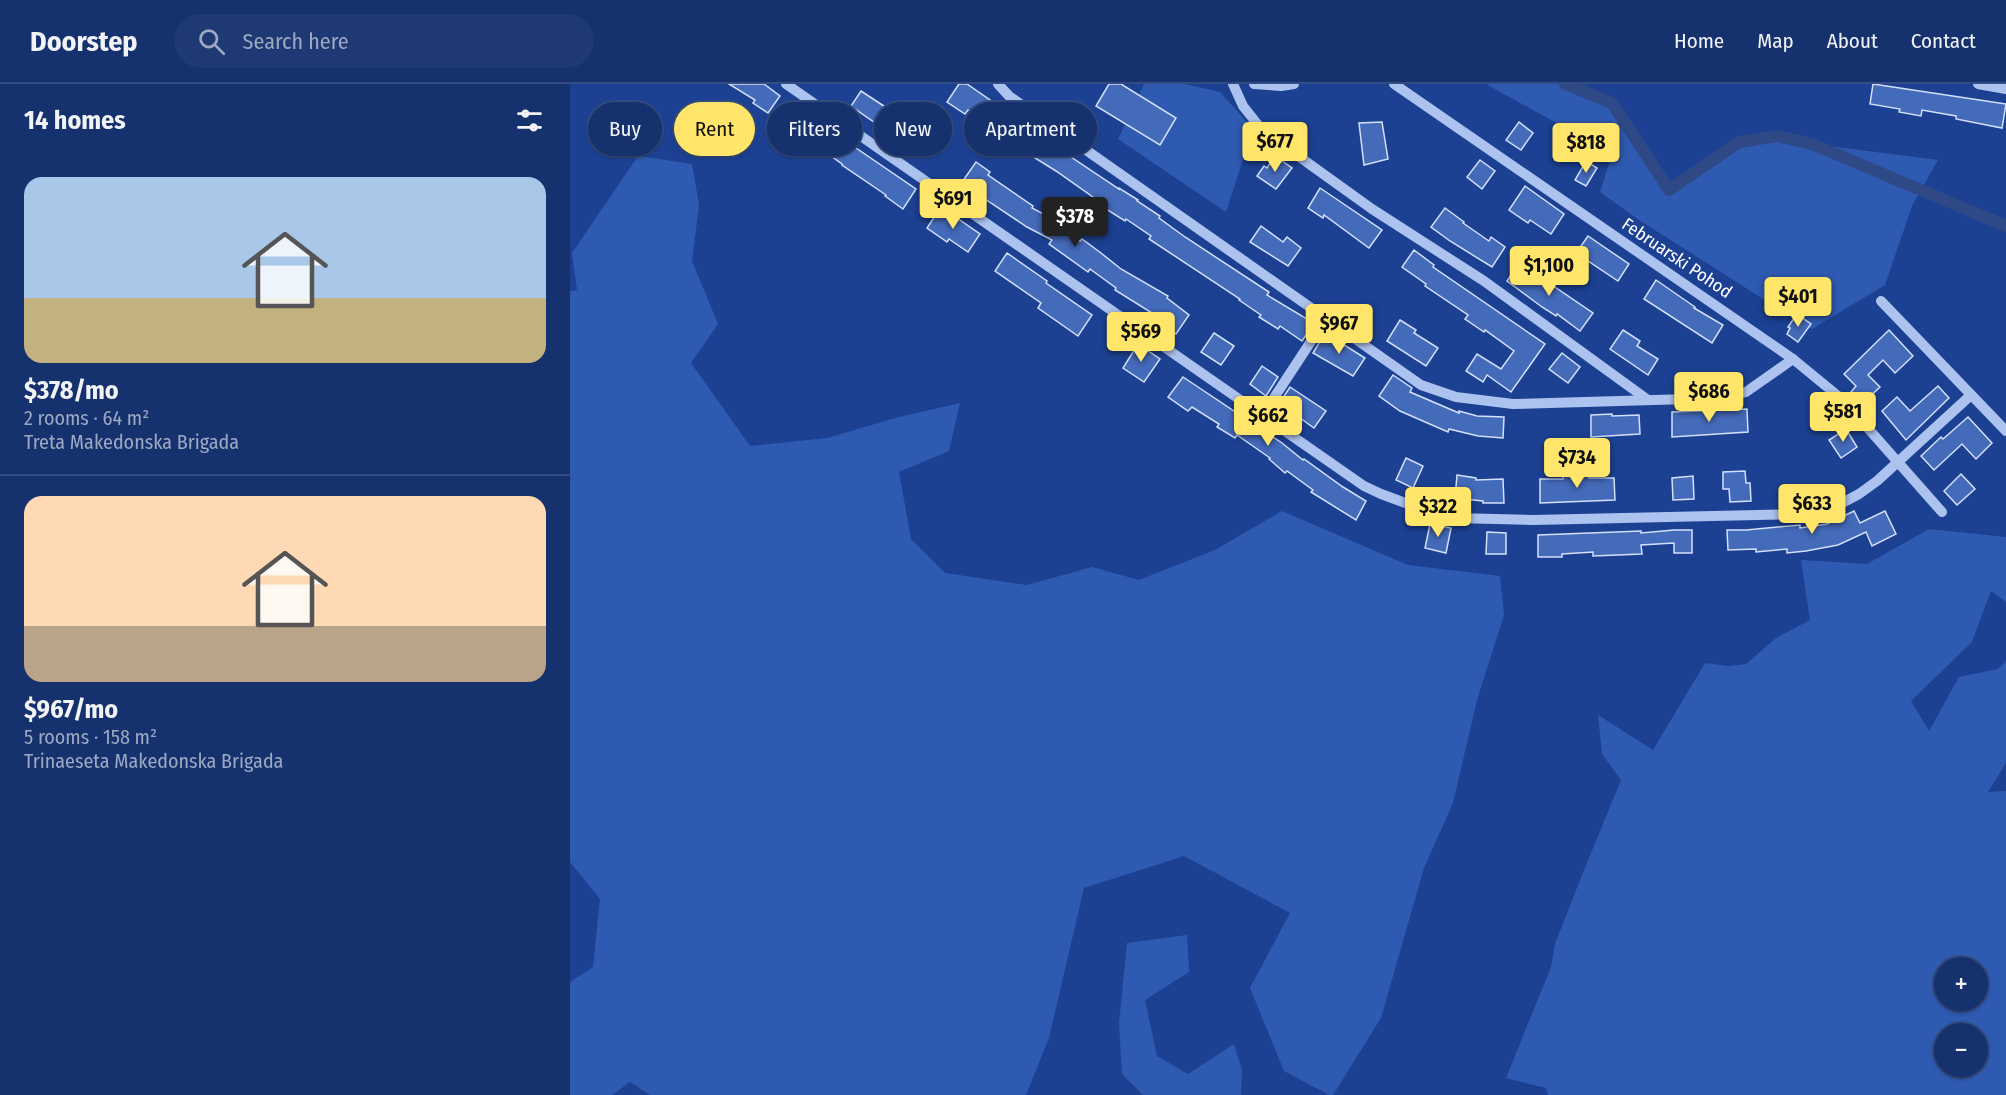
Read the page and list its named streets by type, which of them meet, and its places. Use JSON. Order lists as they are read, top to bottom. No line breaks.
{"streets":{"street":["Februarski Pohod"]},"page":{"header":"Doorstep","search":"Search here","nav":["Home","Map","About","Contact"],"heading":"14 homes","chip":["Buy","Rent","Filters","New","Apartment"],"price":["$677","$818","$691","$378","$1,100","$401","$967","$569","$686","$581","$662","$734","$633","$322"],"list":[{"name":"$378/mo","note":"2 rooms · 64 m² · Treta Makedonska Brigada"},{"name":"$967/mo","note":"5 rooms · 158 m² · Trinaeseta Makedonska Brigada"}],"map_buttons":["+","−"]}}
